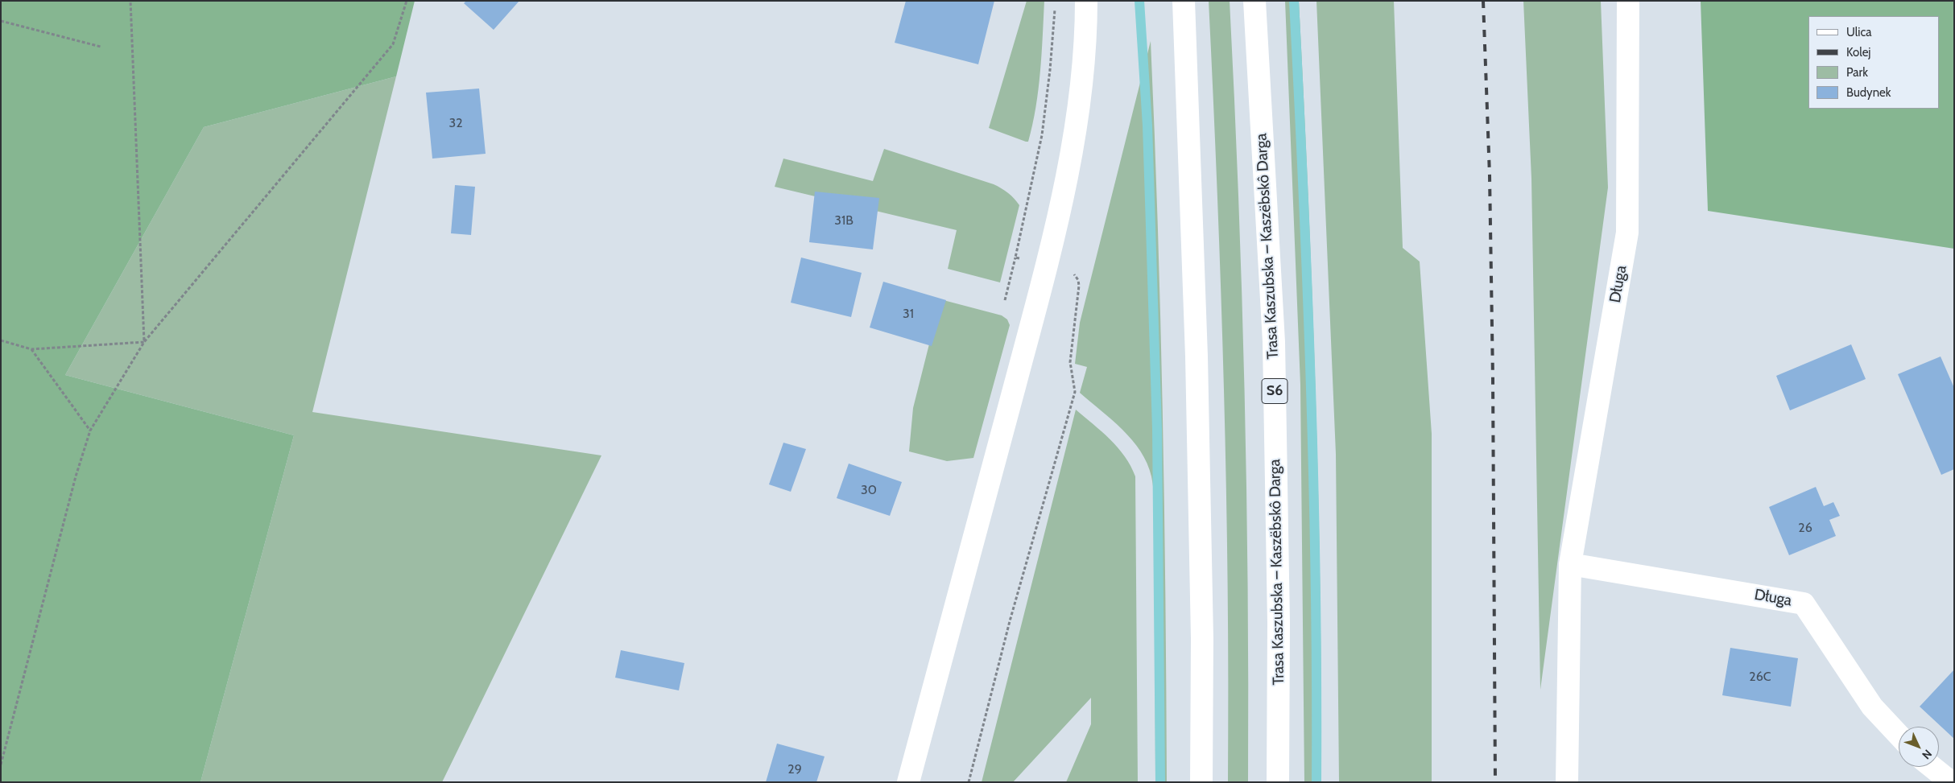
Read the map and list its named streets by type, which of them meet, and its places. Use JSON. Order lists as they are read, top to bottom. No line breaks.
{"streets":{"main road":["Trasa Kaszubska – Kaszëbskô Darga","Długa","S6"]},"house_numbers":["32","31B","31","30","26","26C","29"],"legend":["Ulica","Kolej","Park","Budynek"],"north":"bottom right"}
